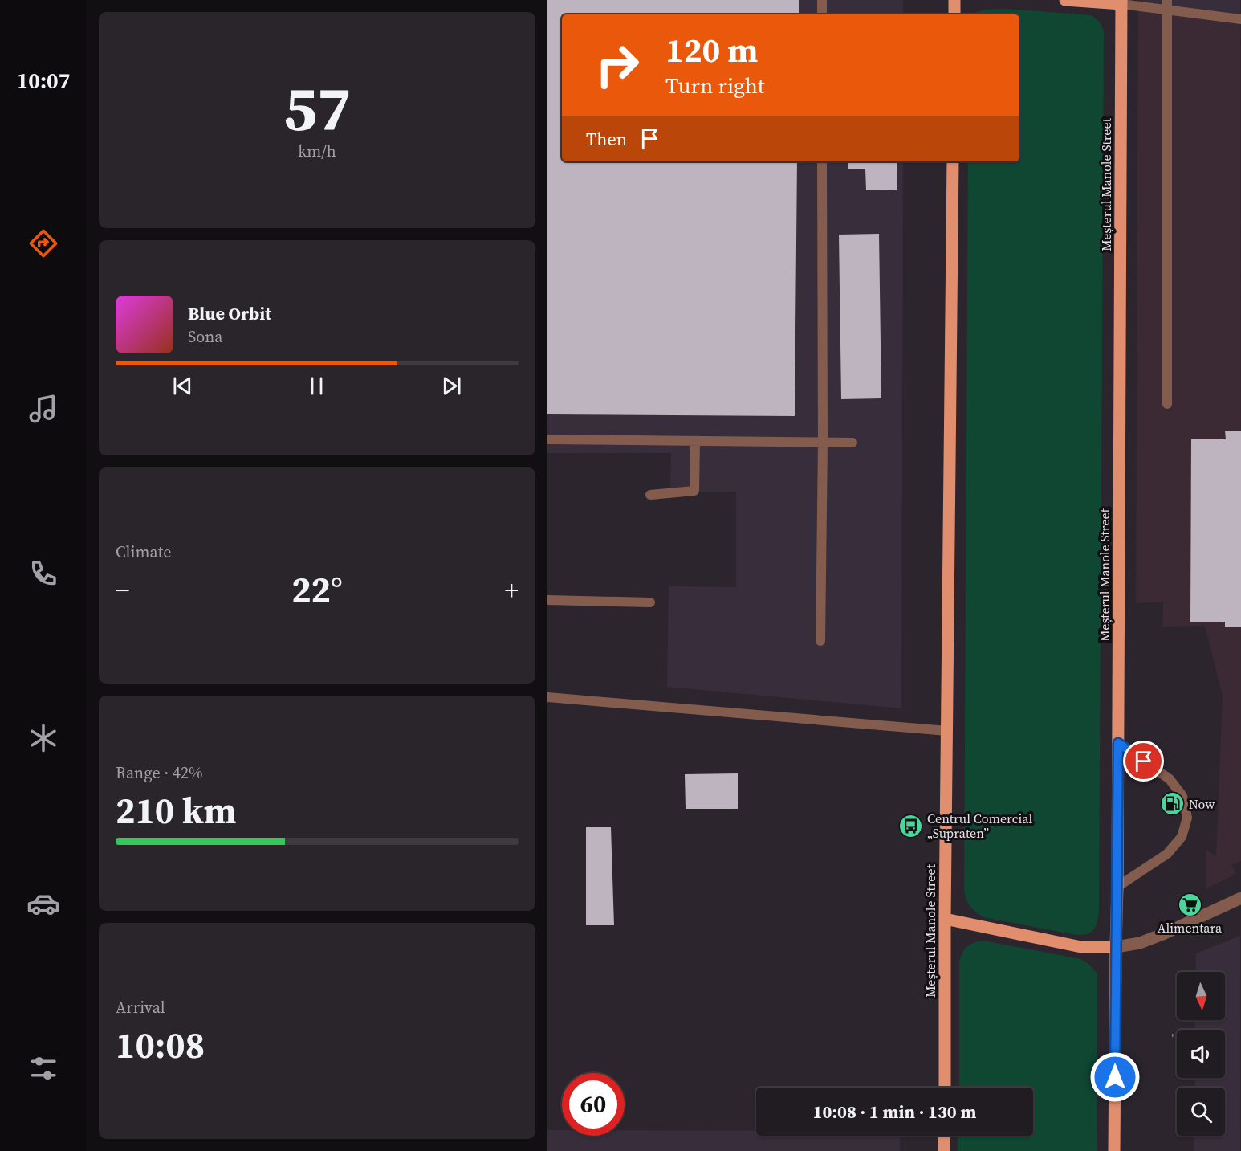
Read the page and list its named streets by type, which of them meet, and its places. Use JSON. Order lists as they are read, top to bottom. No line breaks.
{"streets":{"main road":["Meșterul Manole Street"]},"places":{"fuel station":["Now"],"bus stop":["Centrul Comercial „Supraten”"],"supermarket":["Alimentara"]},"north":"bottom","page":{"tabs":"10:07","tile":[["57","km/h"],"Climate",["Range · 42%","210 km"],["Arrival","10:08"]],"turn":["120 m","Turn right"],"then":"Then","song":["Blue Orbit","Sona"],"heat":["−","22°","+"],"limit":"60","trip":"10:08 · 1 min · 130 m"}}
